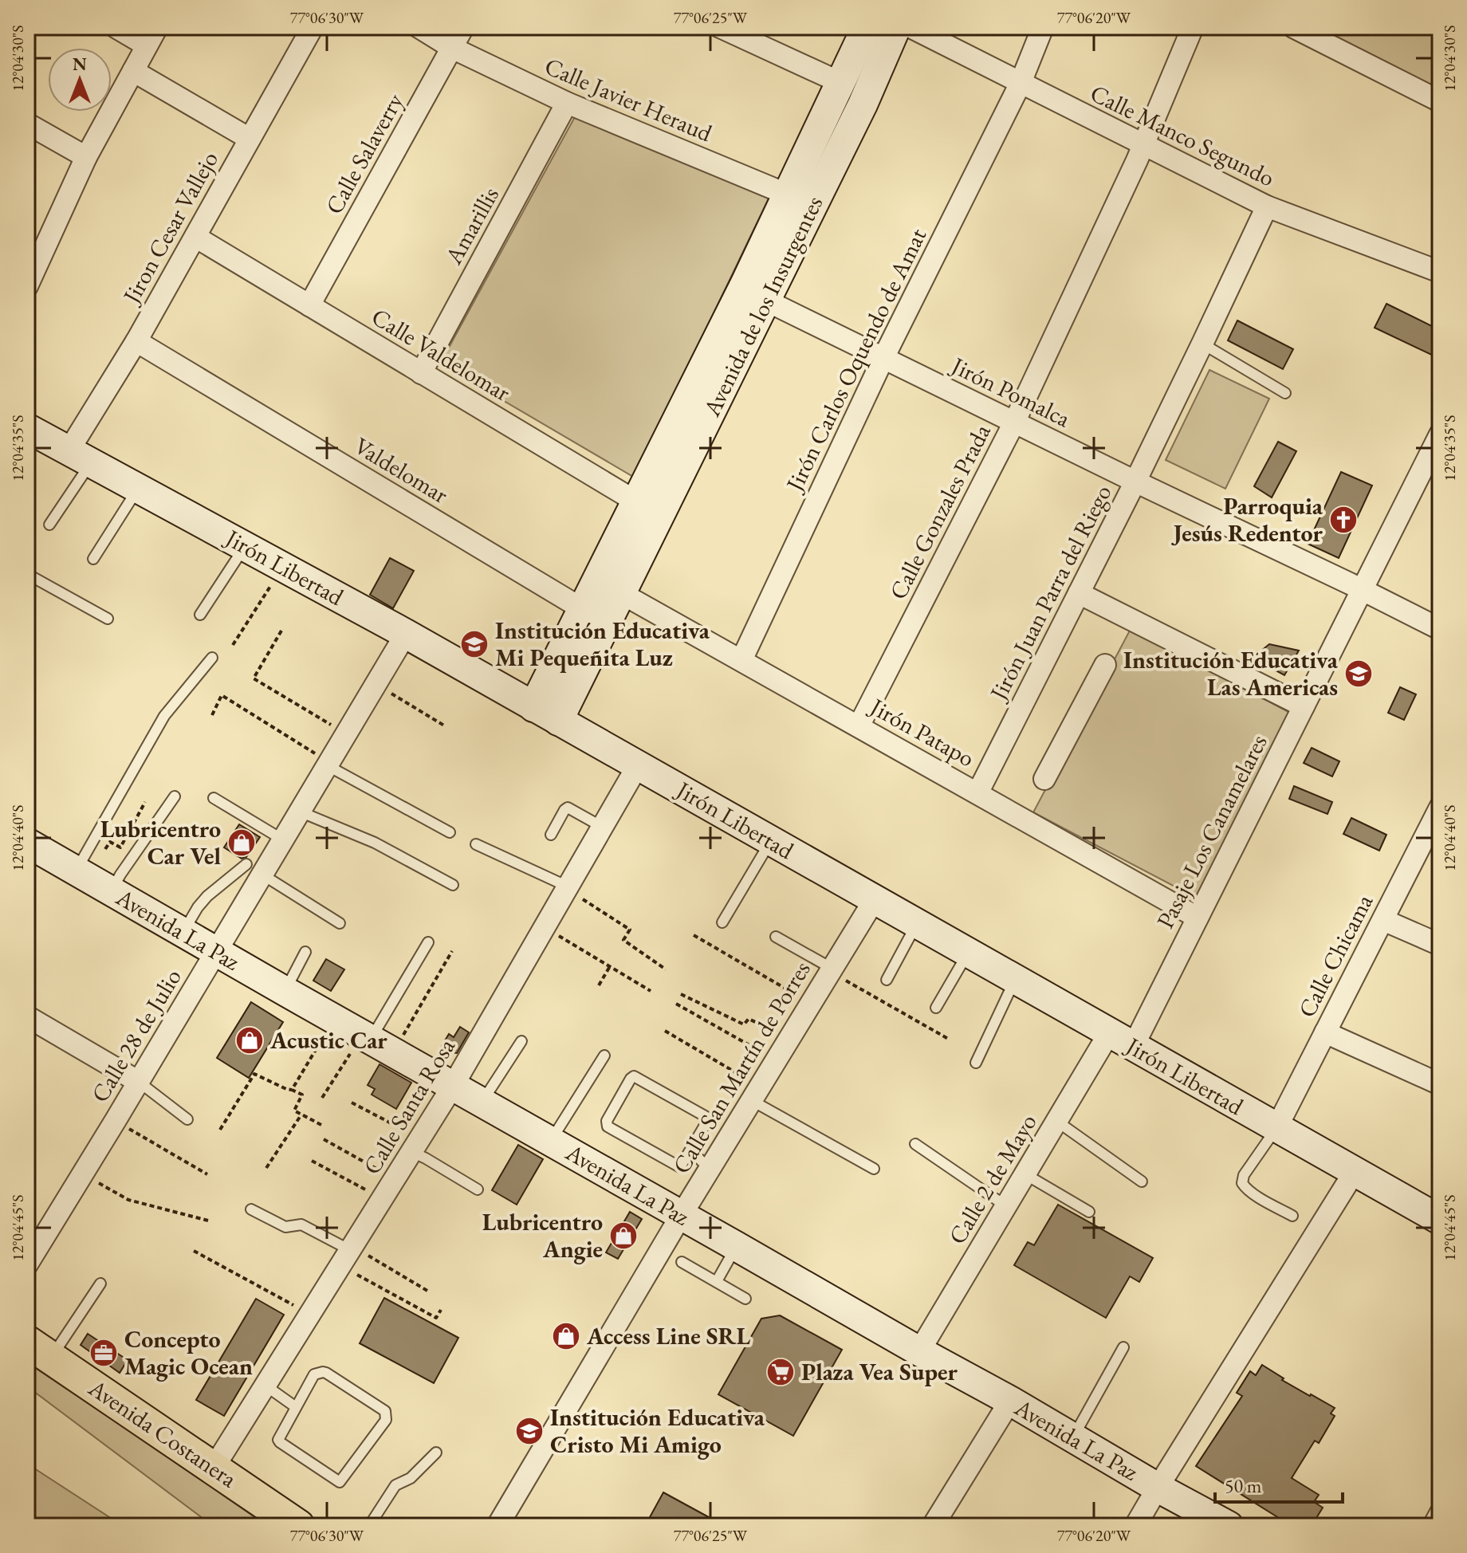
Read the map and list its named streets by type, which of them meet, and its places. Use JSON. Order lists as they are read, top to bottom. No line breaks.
{"streets":{"main road":["Avenida Costanera"],"street":["Calle Javier Heraud","Calle Manco Segundo","Calle Salaverry","Amarillis","Jiron Cesar Vallejo","Avenida de los Insurgentes","Calle Valdelomar","Jirón Carlos Oquendo de Amat","Jirón Pomalca","Valdelomar","Calle Gonzales Prada","Jirón Libertad","Jirón Juan Parra del Riego","Jirón Patapo","Pasaje Los Canamelares","Avenida La Paz","Calle Chicama","Calle 28 de Julio","Calle San Martín de Porres","Calle Santa Rosa","Calle 2 de Mayo"]},"crossings":[["Calle Javier Heraud","Calle Salaverry"],["Calle Javier Heraud","Amarillis"],["Calle Javier Heraud","Avenida de los Insurgentes"],["Calle Manco Segundo","Jirón Carlos Oquendo de Amat"],["Calle Manco Segundo","Calle Gonzales Prada"],["Calle Manco Segundo","Jirón Juan Parra del Riego"],["Calle Salaverry","Calle Valdelomar"],["Amarillis","Calle Valdelomar"],["Jiron Cesar Vallejo","Calle Valdelomar"],["Jiron Cesar Vallejo","Valdelomar"],["Jiron Cesar Vallejo","Jirón Libertad"],["Avenida de los Insurgentes","Calle Valdelomar"],["Avenida de los Insurgentes","Jirón Pomalca"],["Avenida de los Insurgentes","Valdelomar"],["Avenida de los Insurgentes","Jirón Libertad"],["Avenida de los Insurgentes","Jirón Patapo"],["Jirón Carlos Oquendo de Amat","Jirón Pomalca"],["Jirón Carlos Oquendo de Amat","Jirón Patapo"],["Jirón Pomalca","Calle Gonzales Prada"],["Jirón Pomalca","Jirón Juan Parra del Riego"],["Jirón Pomalca","Pasaje Los Canamelares"],["Calle Gonzales Prada","Jirón Patapo"],["Jirón Libertad","Pasaje Los Canamelares"],["Jirón Libertad","Calle Chicama"],["Jirón Libertad","Calle 28 de Julio"],["Jirón Libertad","Calle San Martín de Porres"],["Jirón Libertad","Calle Santa Rosa"],["Jirón Libertad","Calle 2 de Mayo"],["Jirón Juan Parra del Riego","Jirón Patapo"],["Jirón Patapo","Pasaje Los Canamelares"],["Pasaje Los Canamelares","Calle 2 de Mayo"],["Avenida La Paz","Calle 28 de Julio"],["Avenida La Paz","Calle San Martín de Porres"],["Avenida La Paz","Calle Santa Rosa"],["Avenida La Paz","Calle 2 de Mayo"],["Calle Santa Rosa","Avenida Costanera"]],"places":{"church":["Parroquia Jesús Redentor"],"school or university":["Institución Educativa Mi Pequeñita Luz","Institución Educativa Las Americas","Institución Educativa Cristo Mi Amigo"],"shop":["Lubricentro Car Vel","Acustic Car","Lubricentro Angie","Access Line SRL"],"office":["Concepto Magic Ocean"],"supermarket":["Plaza Vea Super"]},"scale_bar":"50 m","north":"top","coordinates":["77°06'30\"W","77°06'25\"W","77°06'20\"W","12°04'30\"S","12°04'35\"S","12°04'40\"S","12°04'45\"S"]}
